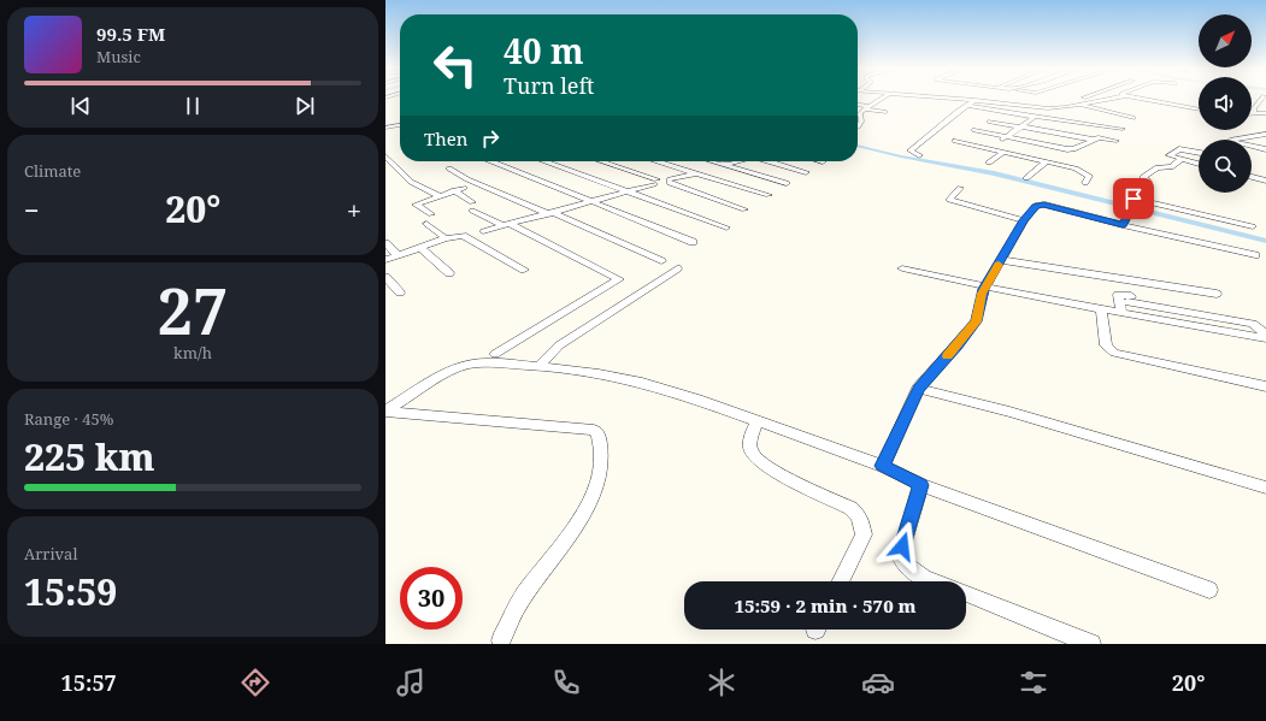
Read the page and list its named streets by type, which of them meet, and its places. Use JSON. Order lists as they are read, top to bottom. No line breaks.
{"north":"top right","page":{"turn":["40 m","Turn left"],"song":["99.5 FM","Music"],"then":"Then","tile":["Climate",["27","km/h"],["Range · 45%","225 km"],["Arrival","15:59"]],"heat":["−","20°","+"],"limit":"30","trip":"15:59 · 2 min · 570 m","tabs":["15:57","20°"]}}
